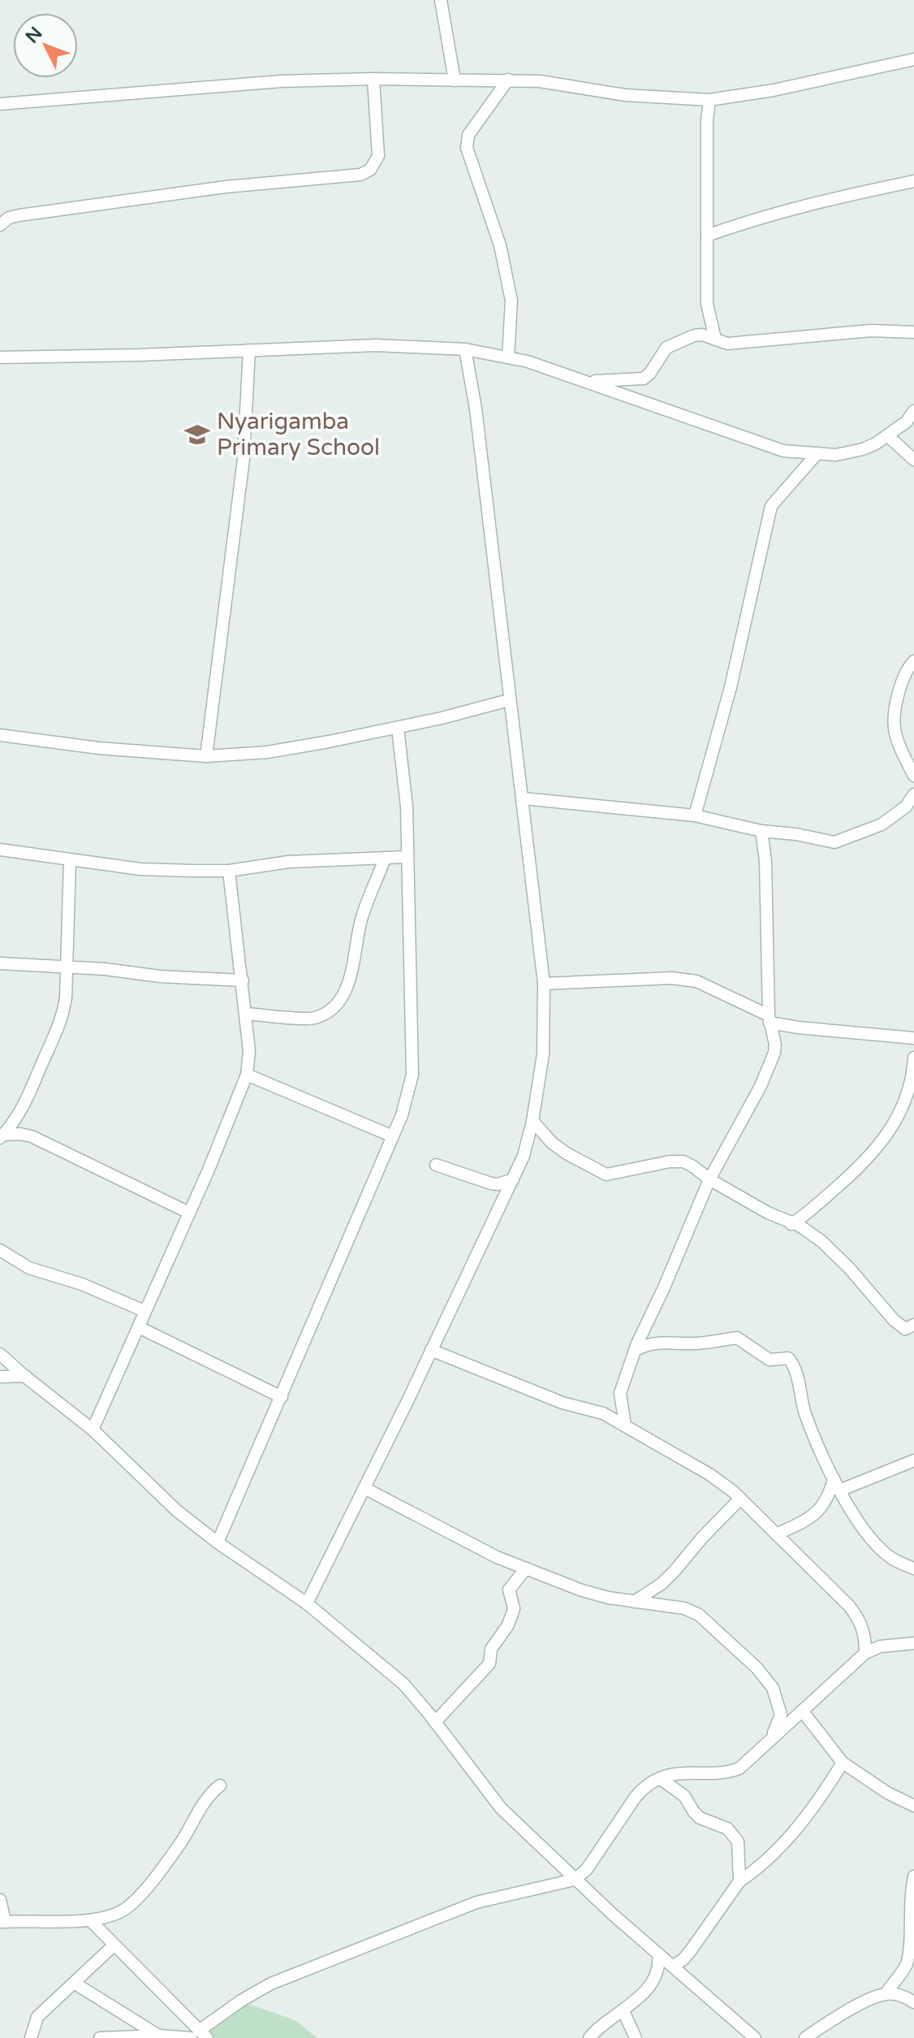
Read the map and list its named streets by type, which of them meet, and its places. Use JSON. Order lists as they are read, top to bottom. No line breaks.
{"places":{"school or university":["Nyarigamba Primary School"]},"north":"top left"}
